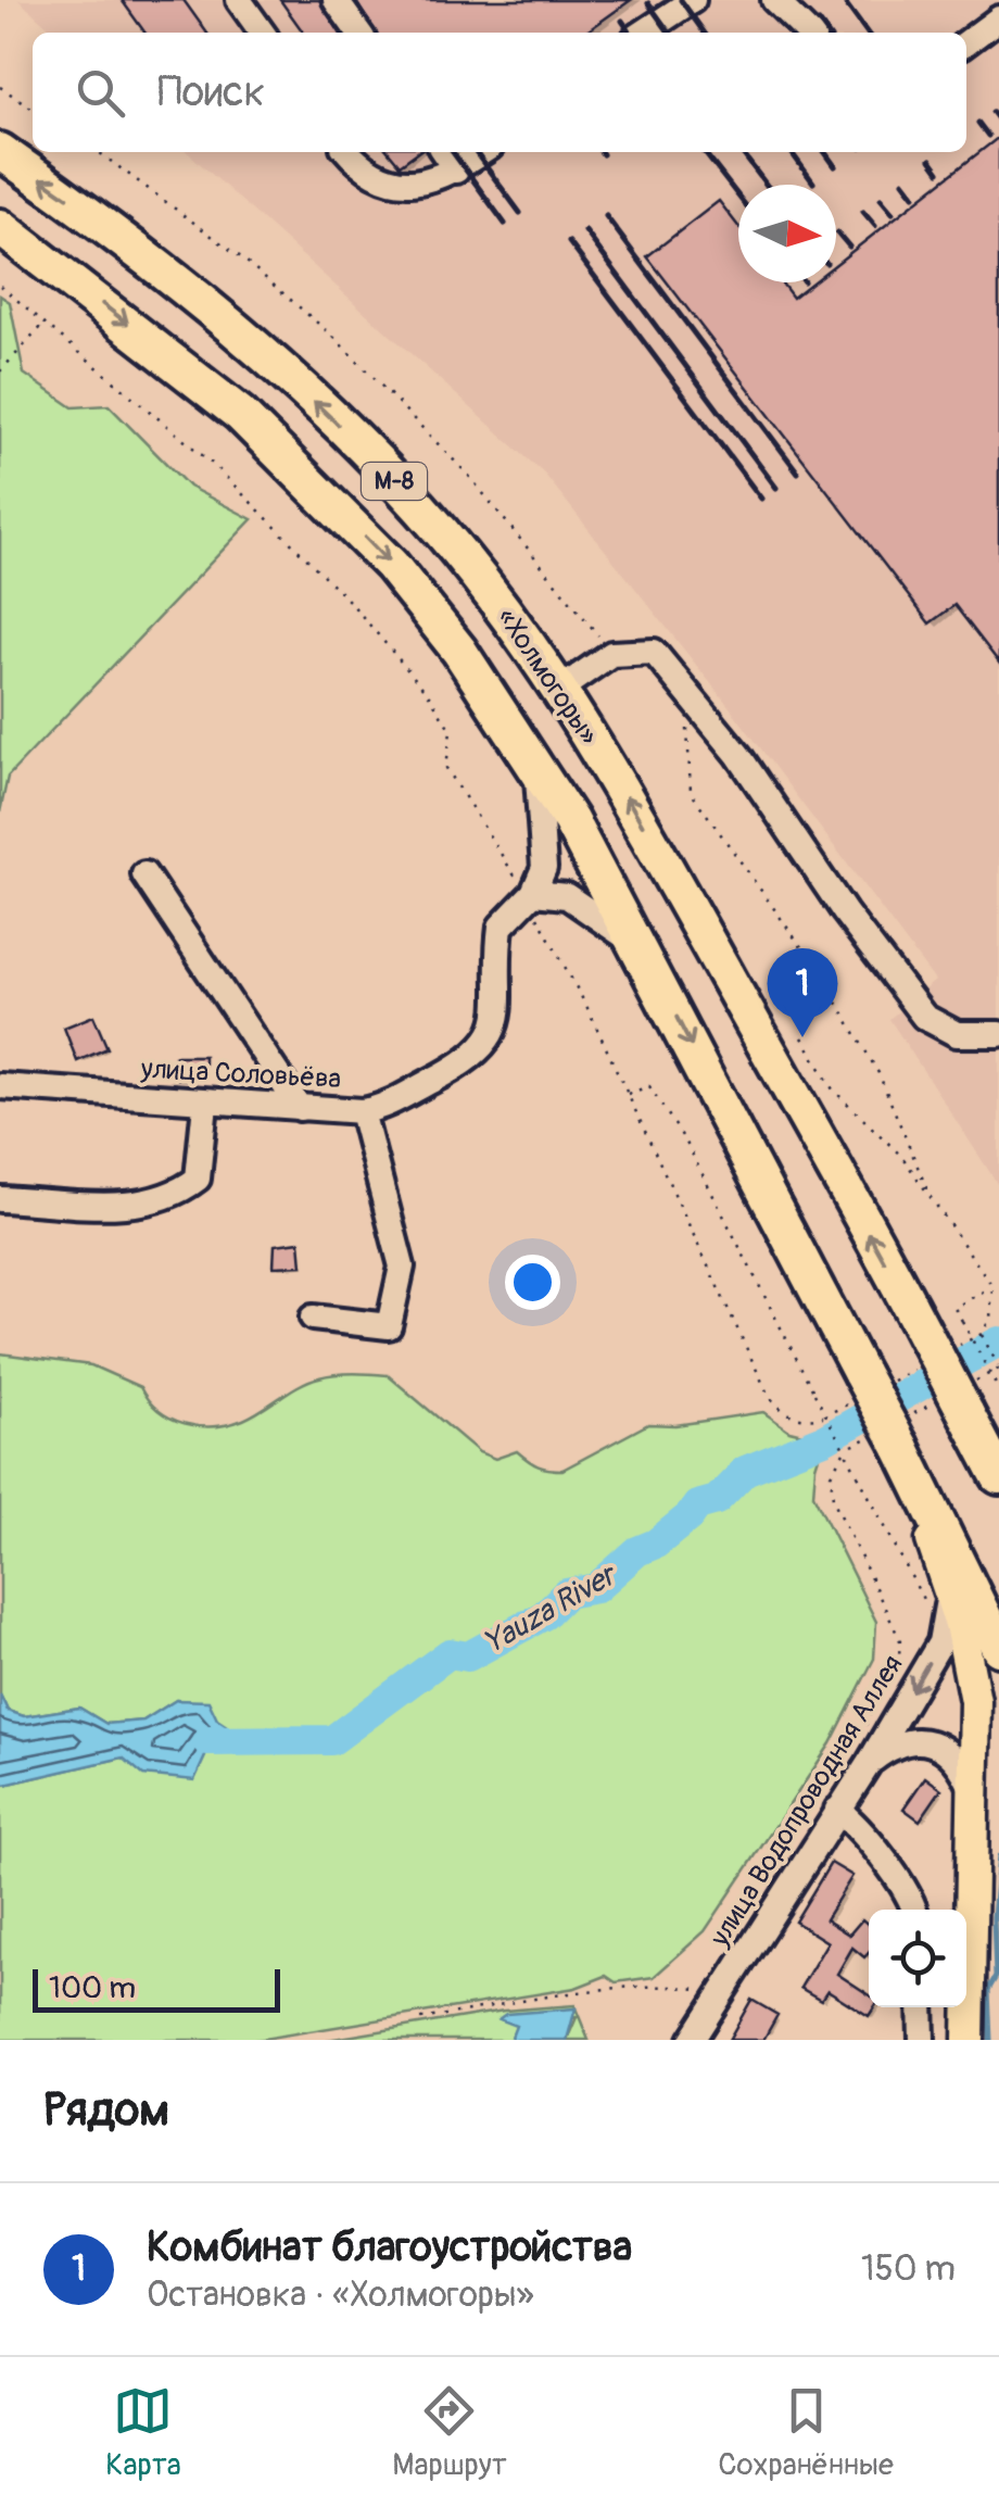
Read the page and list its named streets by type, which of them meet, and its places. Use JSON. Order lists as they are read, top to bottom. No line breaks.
{"streets":{"highway":["М-8","«Холмогоры»"],"street":["улица Соловьёва","улица Водопроводная Аллея"]},"crossings":[["М-8","«Холмогоры»"],["М-8","улица Соловьёва"]],"water":["Yauza River"],"scale_bar":"100 m","north":"right","page":{"search":"Поиск","pins":"1","scale":"100 m","heading":"Рядом","list":[{"mark":"1","name":"Комбинат благоустройства","note":"Остановка · «Холмогоры»","value":"150 m"}],"nav":["Карта","Маршрут","Сохранённые"]}}
